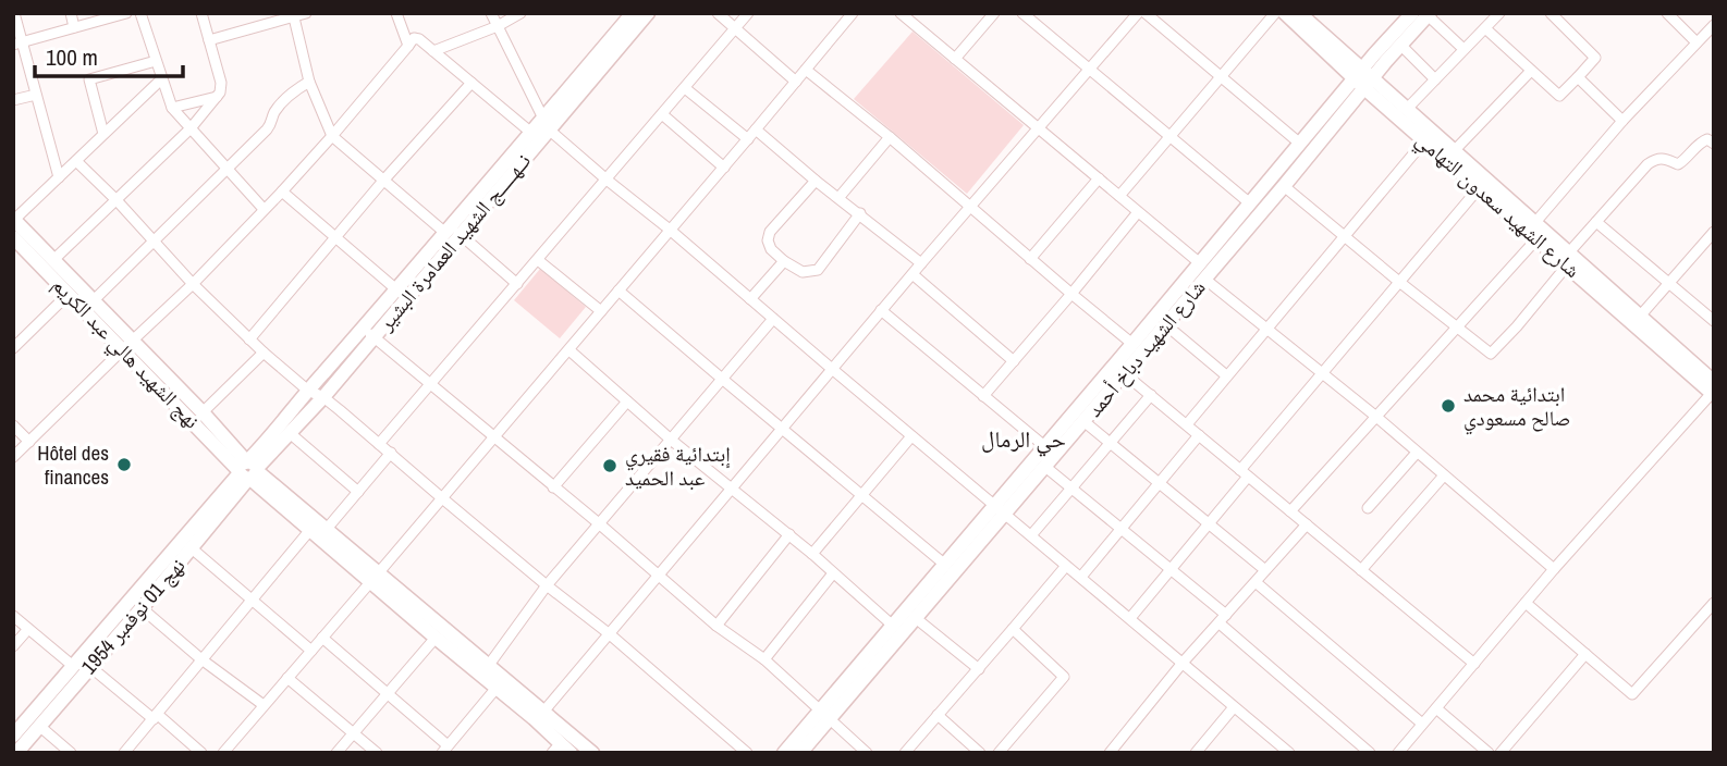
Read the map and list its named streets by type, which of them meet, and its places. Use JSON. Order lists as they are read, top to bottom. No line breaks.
{"streets":{"main road":["شارع الشهيد سعدون التهامي","نــهـــــج الشهيد العمامرة البشير","شارع الشهيد دباخ أحمد","نهج الشهيد هالي عبد الكريم","نهج 01 نوفمبر 1954"]},"crossings":[["شارع الشهيد سعدون التهامي","شارع الشهيد دباخ أحمد"],["نــهـــــج الشهيد العمامرة البشير","نهج الشهيد هالي عبد الكريم"],["نــهـــــج الشهيد العمامرة البشير","نهج 01 نوفمبر 1954"],["نهج الشهيد هالي عبد الكريم","نهج 01 نوفمبر 1954"]],"districts":["حي الرمال"],"places":["ابتدائية محمد صالح مسعودي","Hôtel des finances","إبتدائية فقيري عبد الحميد"],"scale_bar":"100 m"}
